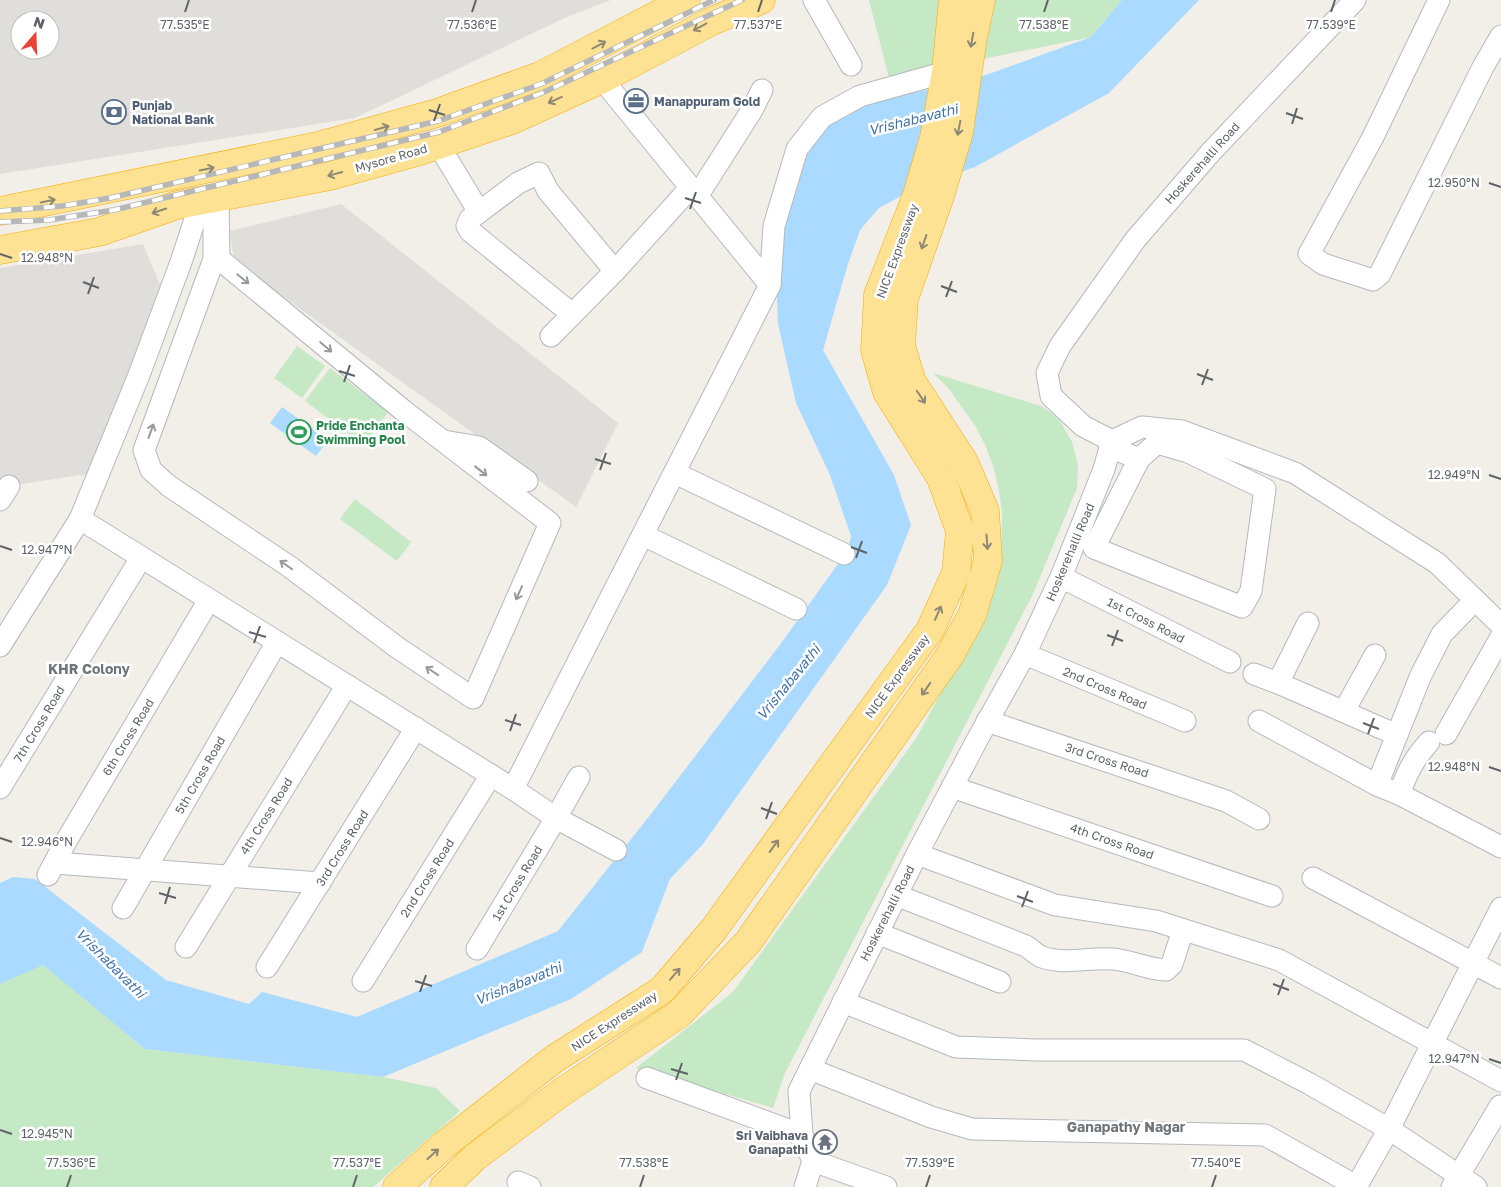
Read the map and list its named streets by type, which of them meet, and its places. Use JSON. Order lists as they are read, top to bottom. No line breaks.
{"streets":{"highway":["Mysore Road","NICE Expressway"],"street":["Hoskerehalli Road","1st Cross Road","2nd Cross Road","7th Cross Road","6th Cross Road","3rd Cross Road","5th Cross Road","4th Cross Road"]},"crossings":[["Hoskerehalli Road","1st Cross Road"],["Hoskerehalli Road","2nd Cross Road"],["Hoskerehalli Road","3rd Cross Road"],["Hoskerehalli Road","4th Cross Road"],["6th Cross Road","5th Cross Road"]],"districts":["KHR Colony","Ganapathy Nagar"],"water":["Vrishabavathi"],"places":{"office":["Manappuram Gold"],"bank":["Punjab National Bank"],"sports":["Pride Enchanta Swimming Pool"],"temple":["Sri Vaibhava Ganapathi"]},"north":"top","coordinates":["77.535°E","77.536°E","77.537°E","77.538°E","77.539°E","12.950°N","12.948°N","12.949°N","12.947°N","12.946°N","12.945°N","77.540°E"]}
